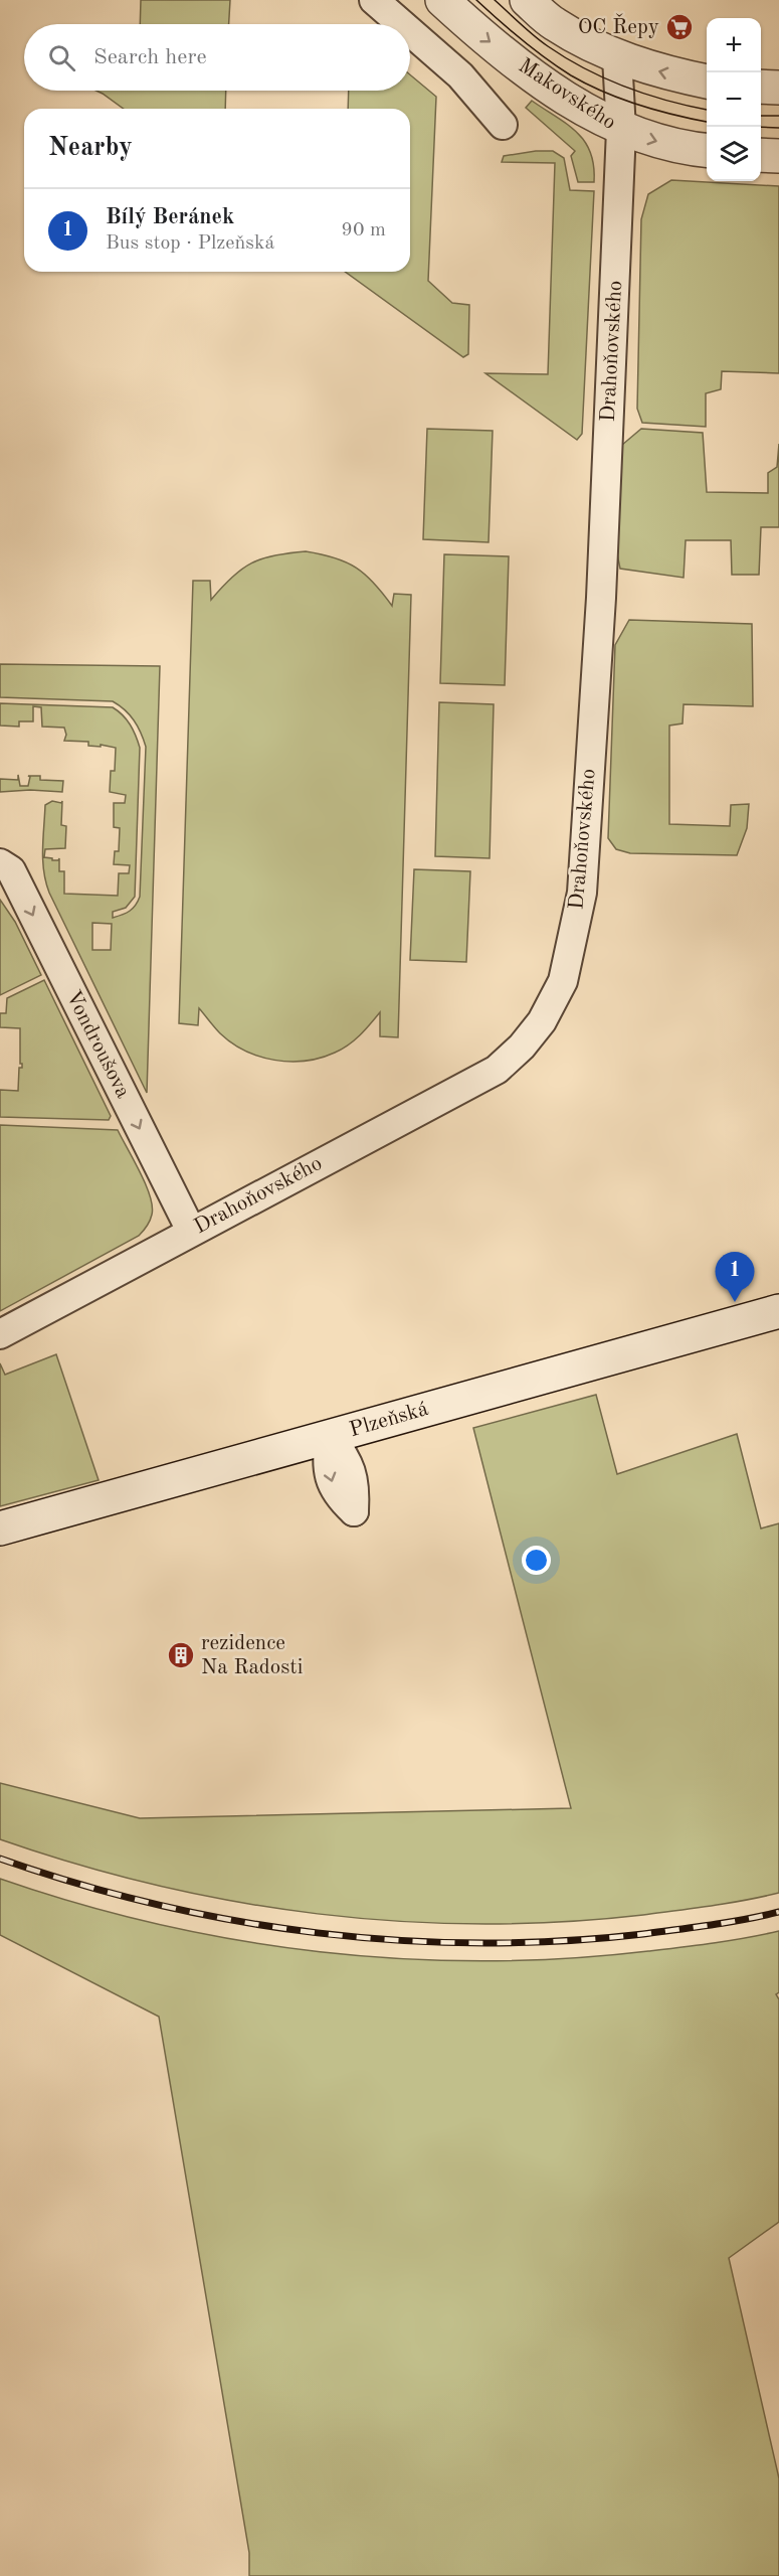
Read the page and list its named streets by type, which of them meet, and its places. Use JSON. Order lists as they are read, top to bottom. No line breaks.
{"streets":{"main road":["Makovského","Plzeňská"],"street":["Drahoňovského","Vondroušova"]},"crossings":[["Makovského","Drahoňovského"],["Drahoňovského","Vondroušova"]],"one_way":["Vondroušova"],"places":{"supermarket":["OC Řepy"],"building":["rezidence Na Radosti"]},"page":{"map_buttons":["+","−"],"search":"Search here","heading":"Nearby","list":[{"mark":"1","name":"Bílý Beránek","note":"Bus stop · Plzeňská","value":"90 m"}],"pins":"1"}}
